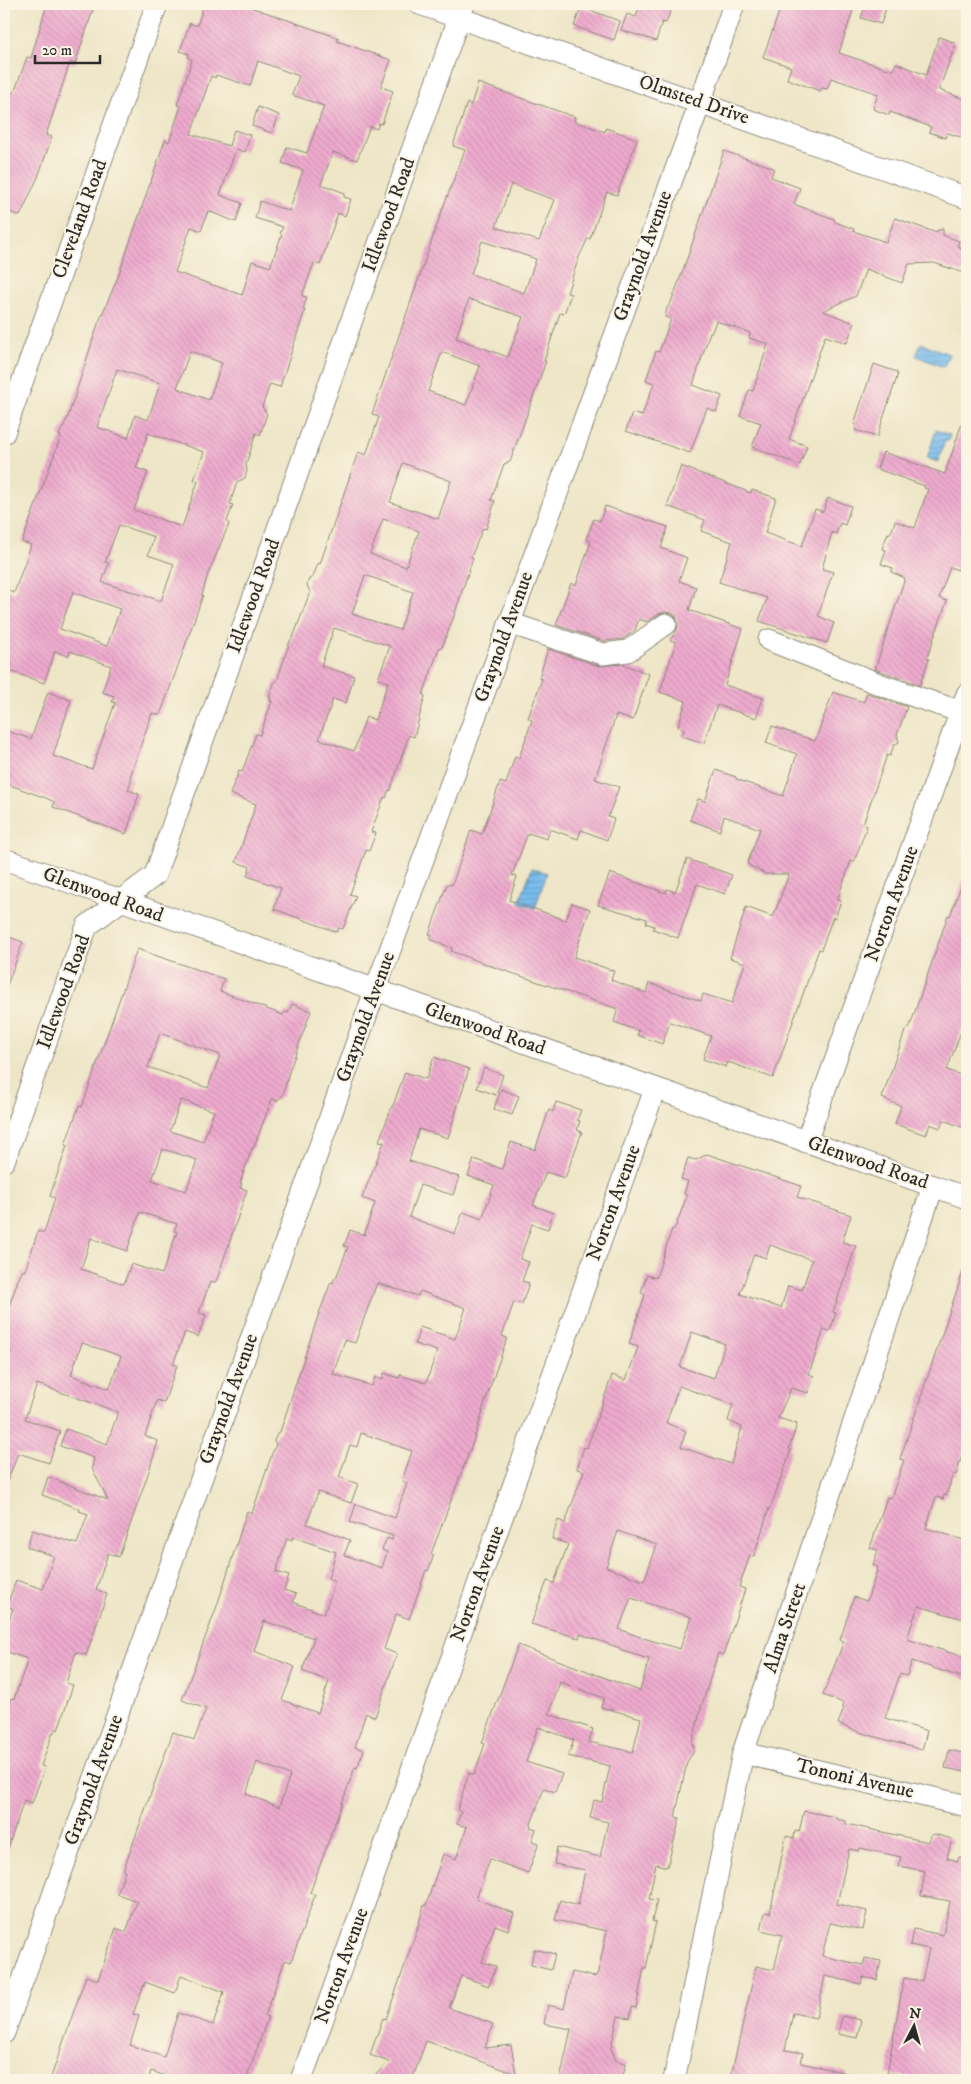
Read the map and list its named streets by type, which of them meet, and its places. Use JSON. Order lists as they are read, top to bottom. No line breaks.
{"streets":{"street":["Olmsted Drive","Idlewood Road","Cleveland Road","Graynold Avenue","Glenwood Road","Norton Avenue","Alma Street","Tononi Avenue"]},"crossings":[["Olmsted Drive","Idlewood Road"],["Olmsted Drive","Graynold Avenue"],["Idlewood Road","Glenwood Road"],["Graynold Avenue","Glenwood Road"],["Glenwood Road","Norton Avenue"],["Glenwood Road","Alma Street"],["Alma Street","Tononi Avenue"]],"scale_bar":"20 m","north":"top"}
